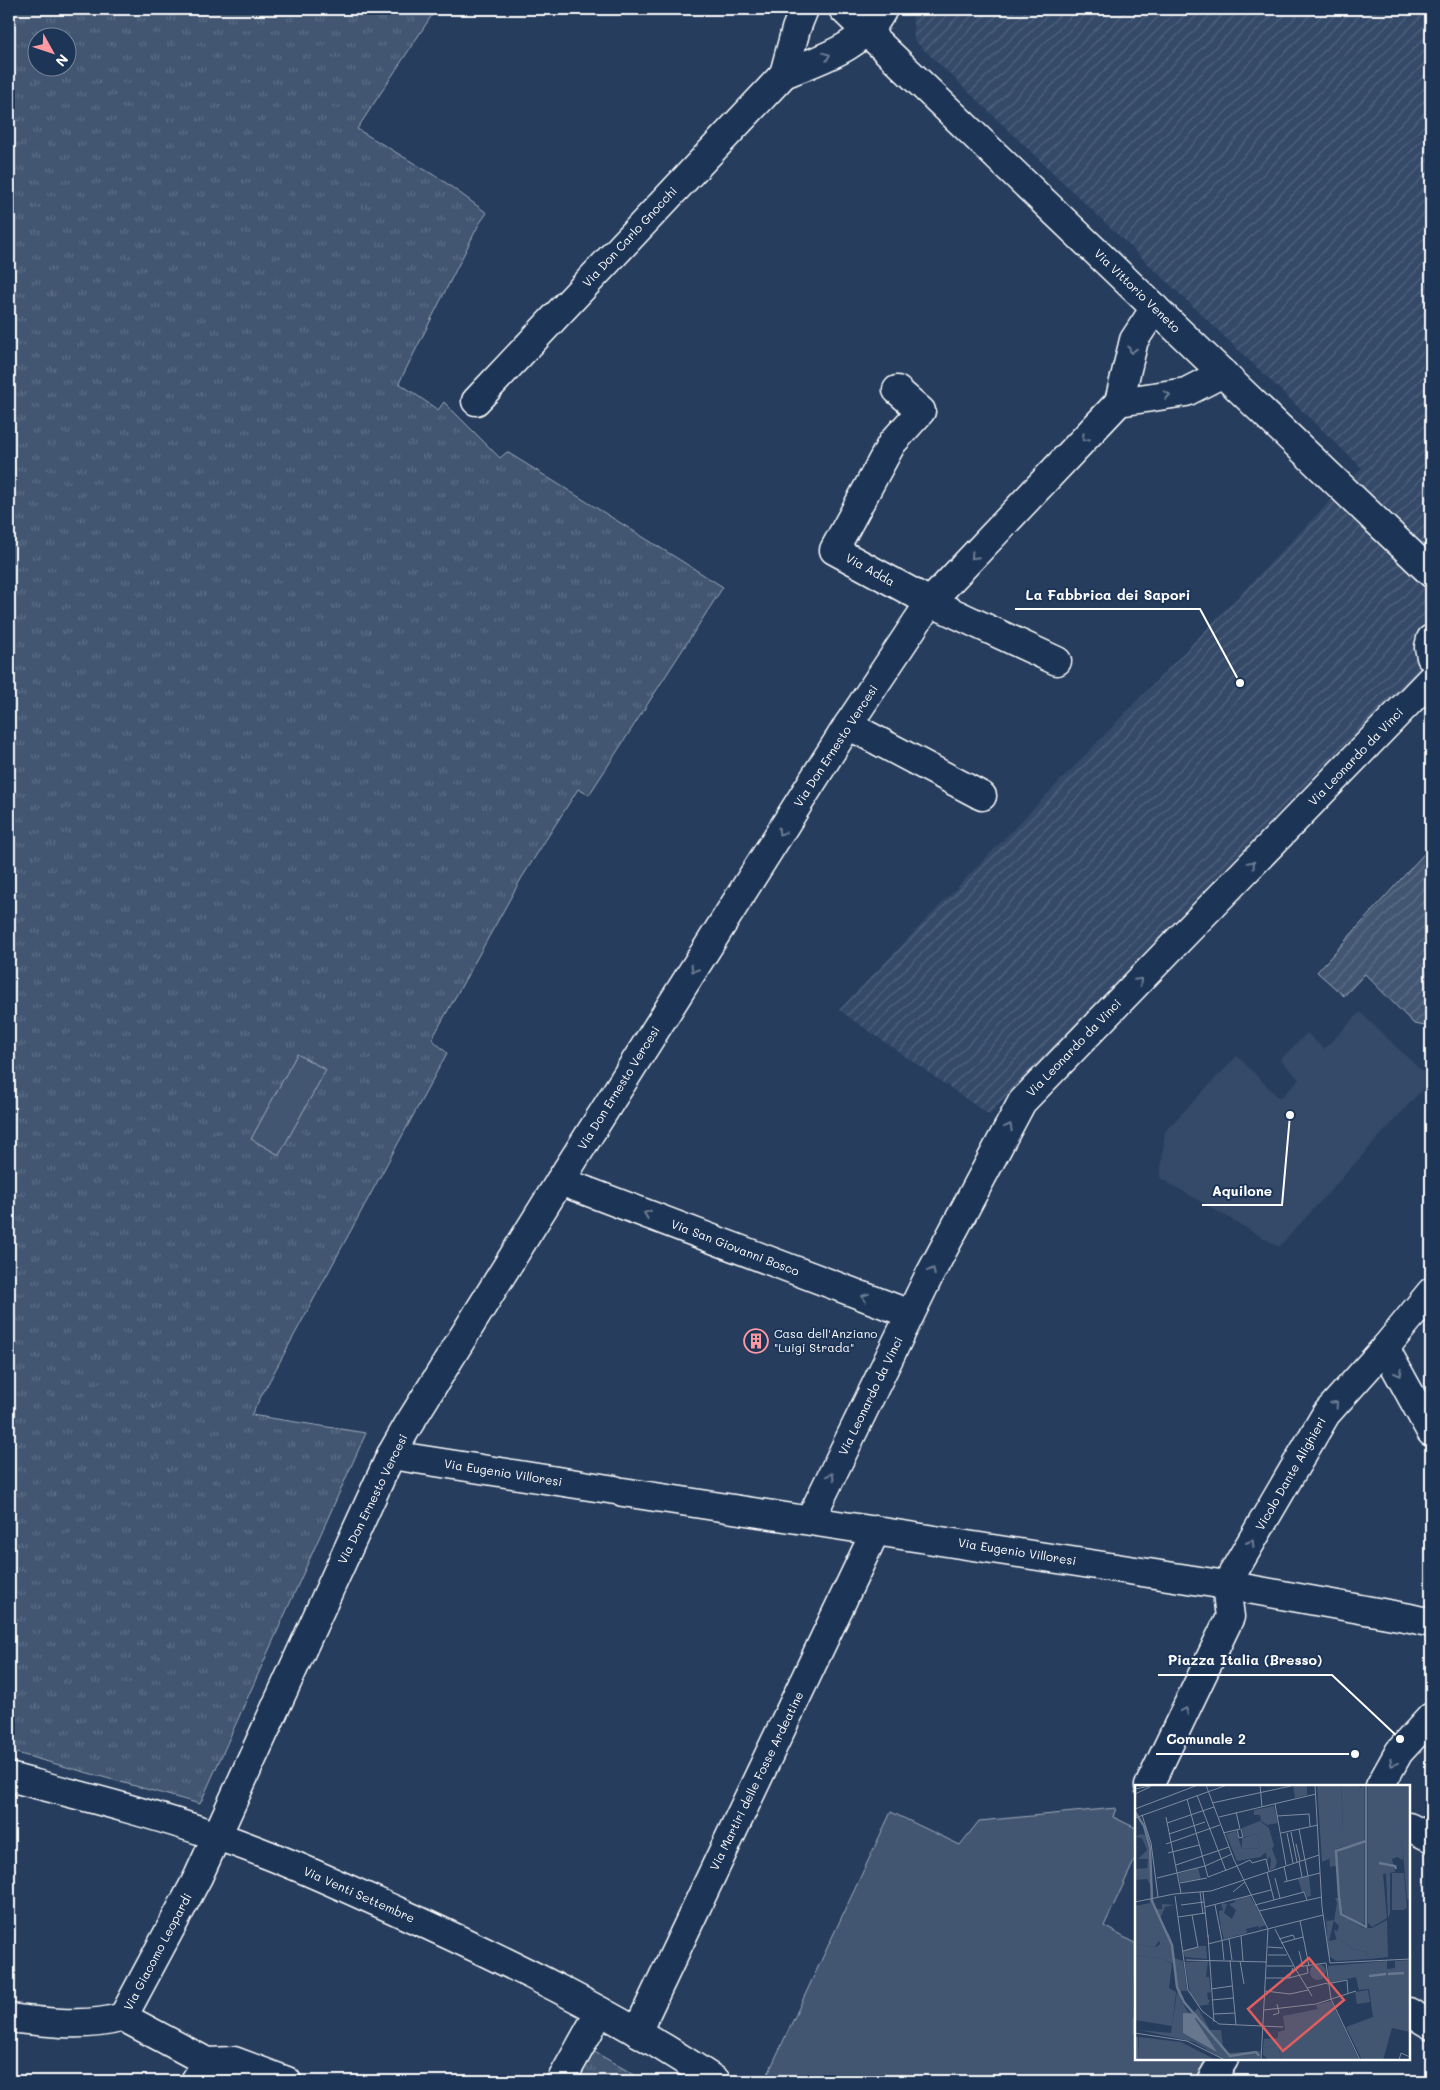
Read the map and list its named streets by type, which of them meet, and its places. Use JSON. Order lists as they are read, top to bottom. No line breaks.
{"streets":{"street":["Via Don Carlo Gnocchi","Via Vittorio Veneto","Via Adda","Via Don Ernesto Vercesi","Via Leonardo da Vinci","Via San Giovanni Bosco","Via Eugenio Villoresi","Vicolo Dante Alighieri","Via Martiri delle Fosse Ardeatine","Via Venti Settembre","Via Giacomo Leopardi"]},"crossings":[["Via Don Carlo Gnocchi","Via Vittorio Veneto"],["Via Vittorio Veneto","Via Don Ernesto Vercesi"],["Via Adda","Via Don Ernesto Vercesi"],["Via Don Ernesto Vercesi","Via San Giovanni Bosco"],["Via Don Ernesto Vercesi","Via Eugenio Villoresi"],["Via Don Ernesto Vercesi","Via Venti Settembre"],["Via Don Ernesto Vercesi","Via Giacomo Leopardi"],["Via Leonardo da Vinci","Via San Giovanni Bosco"],["Via Leonardo da Vinci","Via Eugenio Villoresi"],["Via Eugenio Villoresi","Vicolo Dante Alighieri"],["Via Eugenio Villoresi","Via Martiri delle Fosse Ardeatine"],["Via Martiri delle Fosse Ardeatine","Via Venti Settembre"],["Via Venti Settembre","Via Giacomo Leopardi"]],"one_way":["Via Don Ernesto Vercesi","Via Leonardo da Vinci","Via San Giovanni Bosco","Vicolo Dante Alighieri"],"places":{"other":["La Fabbrica dei Sapori","Aquilone","Piazza Italia (Bresso)","Comunale 2"],"building":["Casa dell'Anziano \"Luigi Strada\""]},"north":"bottom right"}
